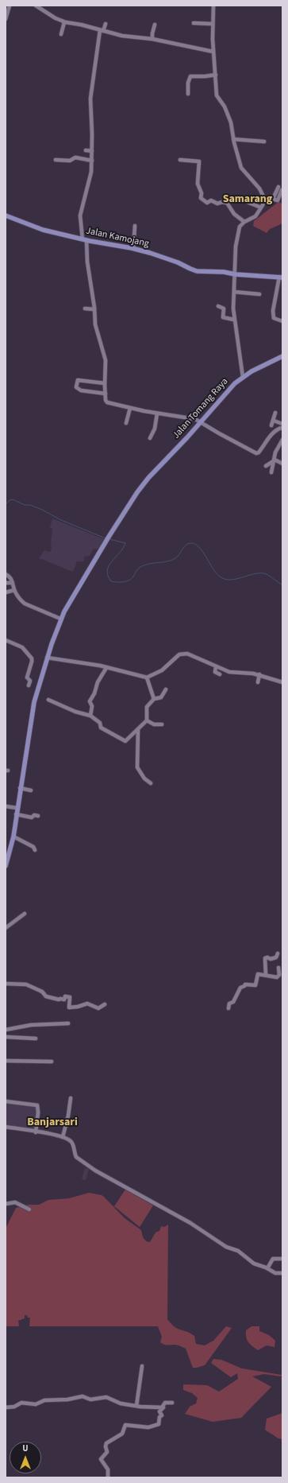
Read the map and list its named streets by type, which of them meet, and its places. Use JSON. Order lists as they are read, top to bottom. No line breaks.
{"streets":{"main road":["Jalan Kamojang","Jalan Tomang Raya"]},"districts":["Samarang","Banjarsari"],"north":"top"}
